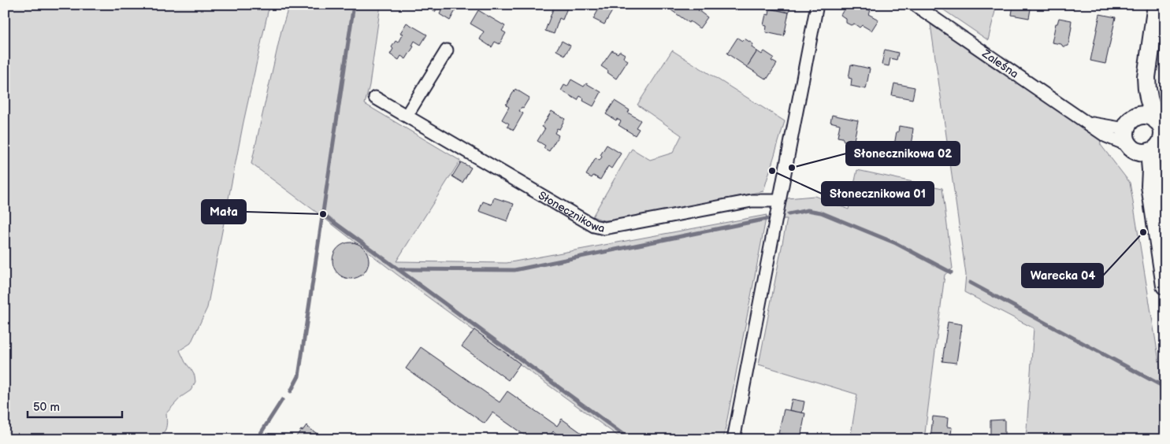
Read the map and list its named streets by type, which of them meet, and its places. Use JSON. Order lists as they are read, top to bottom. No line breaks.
{"streets":{"street":["Zaleśna","Słonecznikowa"]},"places":["Słonecznikowa 02","Słonecznikowa 01","Mała","Warecka 04"],"scale_bar":"50 m"}
